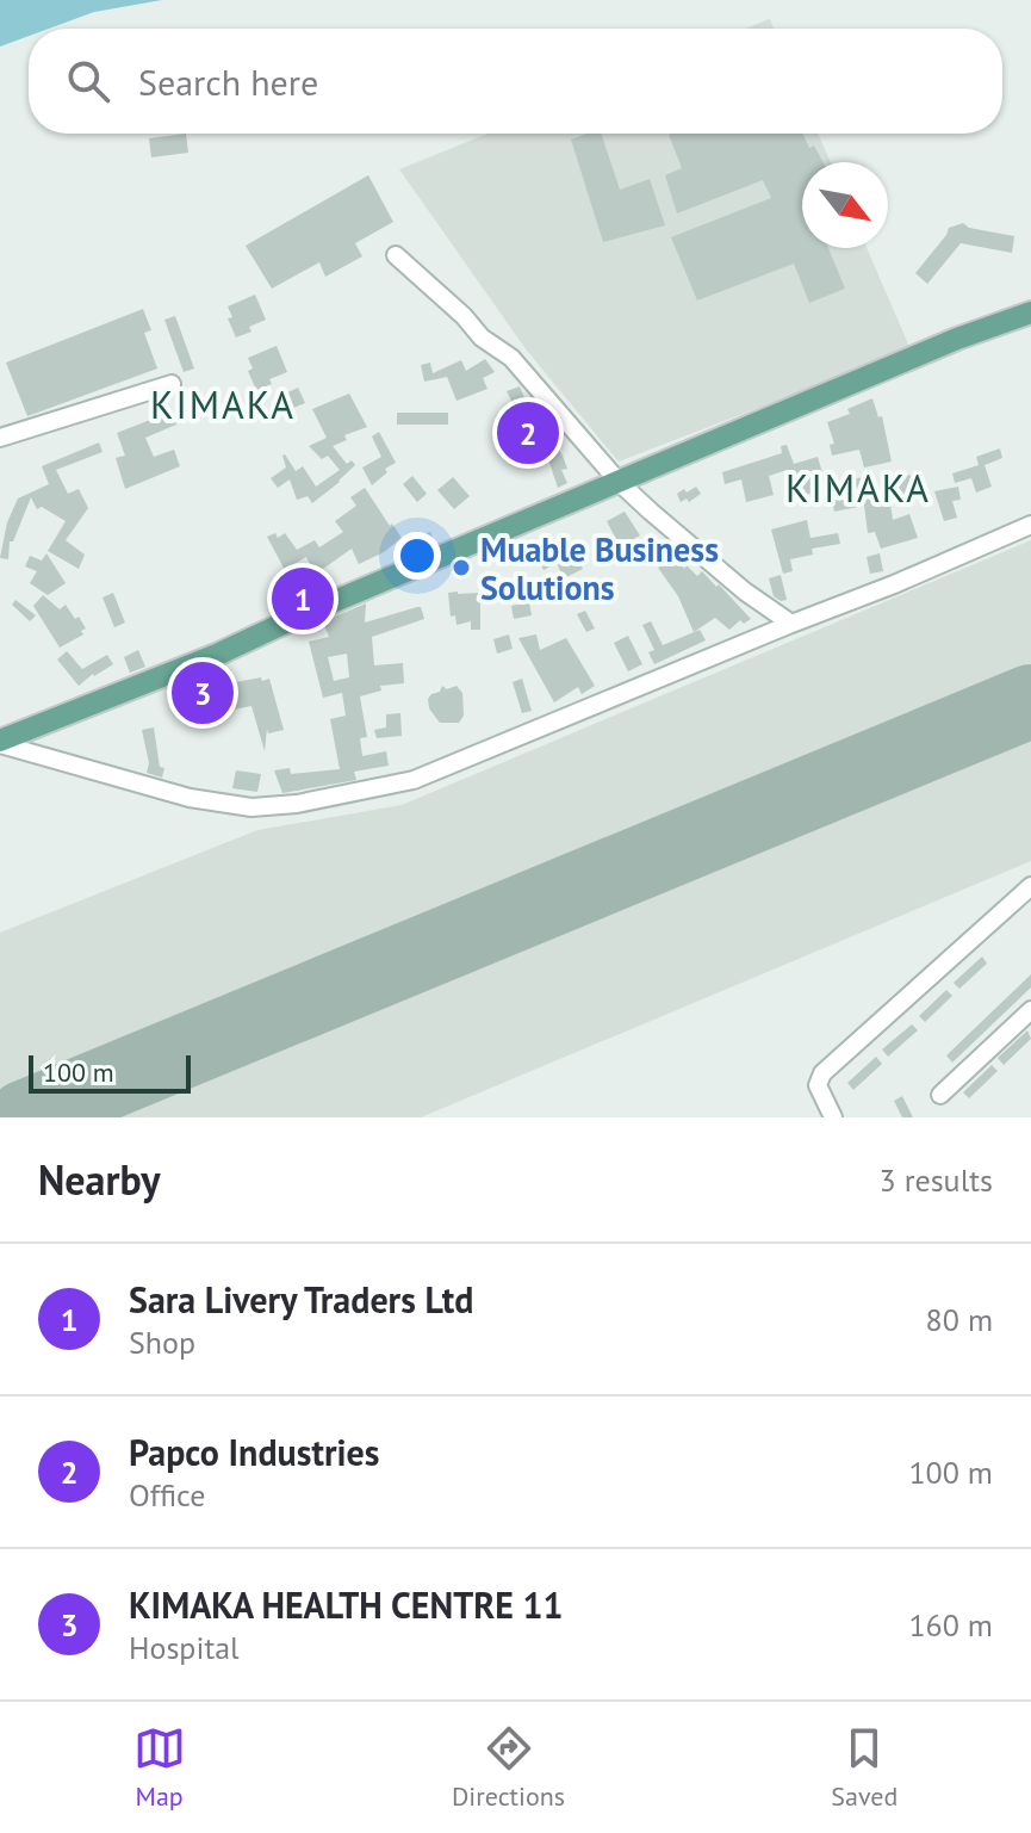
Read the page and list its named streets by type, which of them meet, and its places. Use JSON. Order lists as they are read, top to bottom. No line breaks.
{"districts":["KIMAKA","KIMAKA"],"places":["Muable Business Solutions"],"scale_bar":"100 m","north":"bottom right","page":{"search":"Search here","pins":["2","1","3"],"scale":"100 m","heading":["Nearby","3 results"],"list":[{"mark":"1","name":"Sara Livery Traders Ltd","note":"Shop","value":"80 m"},{"mark":"2","name":"Papco Industries","note":"Office","value":"100 m"},{"mark":"3","name":"KIMAKA HEALTH CENTRE 11","note":"Hospital","value":"160 m"}],"nav":["Map","Directions","Saved"]}}
